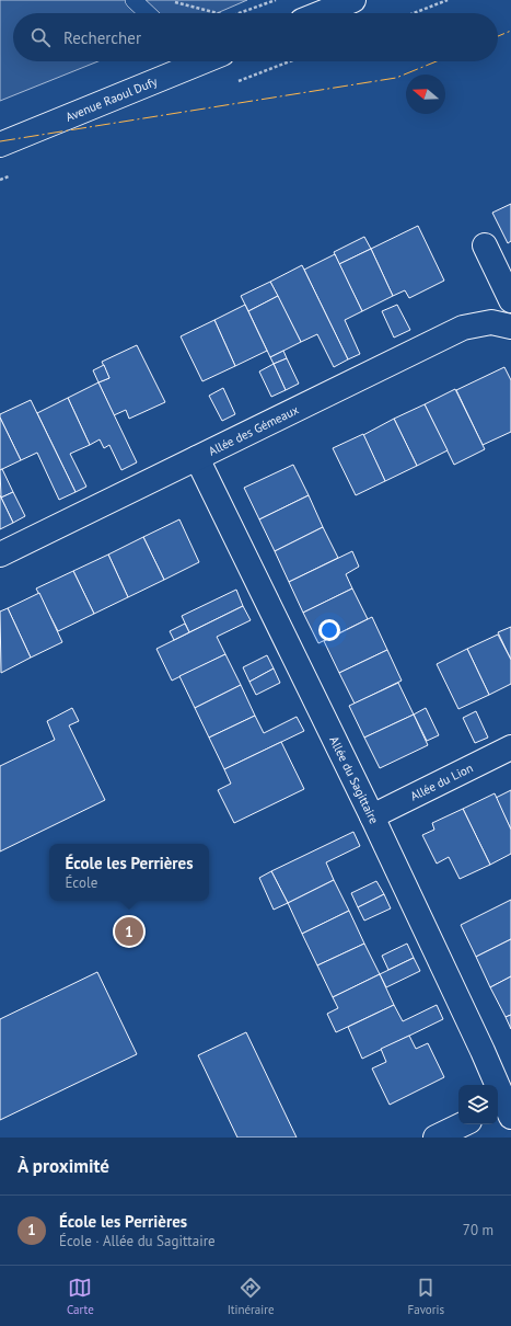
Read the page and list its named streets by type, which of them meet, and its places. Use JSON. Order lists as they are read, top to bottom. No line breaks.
{"streets":{"street":["Avenue Raoul Dufy","Allée des Gémeaux","Allée du Sagittaire","Allée du Lion"]},"crossings":[["Allée des Gémeaux","Allée du Sagittaire"],["Allée du Sagittaire","Allée du Lion"]],"north":"left","page":{"search":"Rechercher","popup":["École les Perrières","École"],"pins":"1","heading":"À proximité","list":[{"mark":"1","name":"École les Perrières","note":"École · Allée du Sagittaire","value":"70 m"}],"nav":["Carte","Itinéraire","Favoris"]}}
